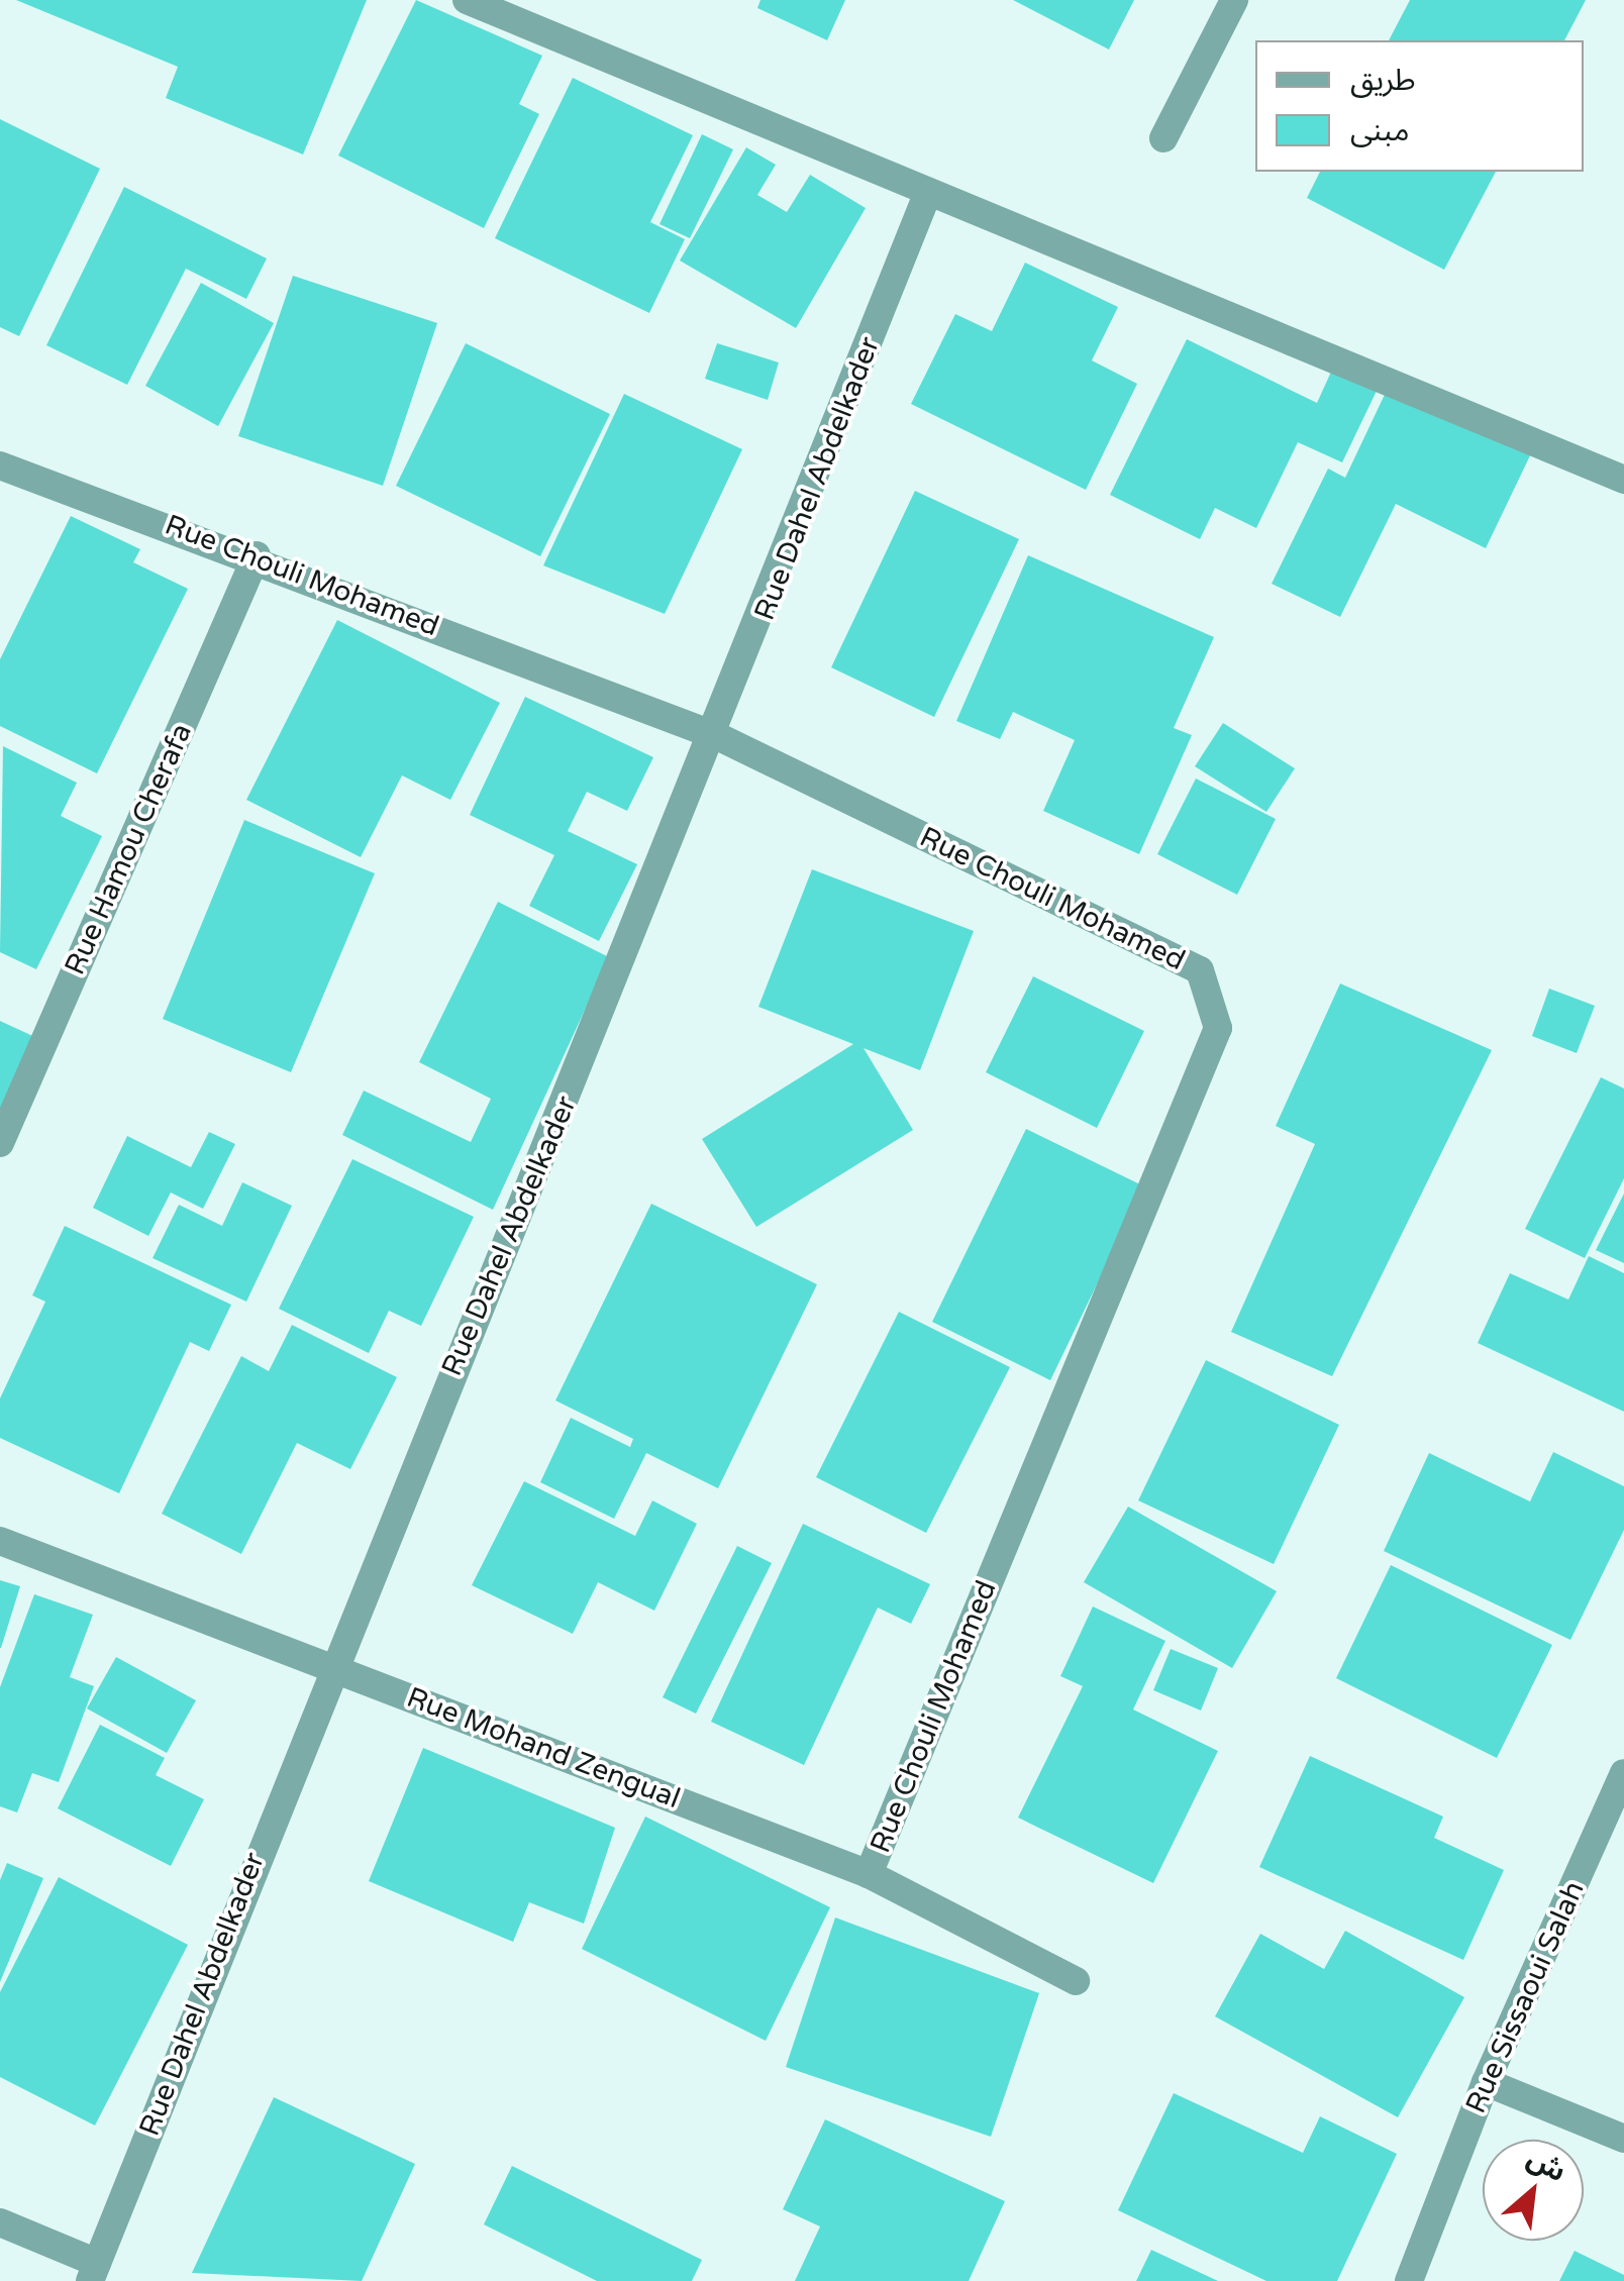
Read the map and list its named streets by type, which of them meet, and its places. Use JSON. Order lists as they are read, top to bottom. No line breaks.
{"streets":{"street":["Rue Dahel Abdelkader","Rue Chouli Mohamed","Rue Hamou Cherafa","Rue Mohand Zengual","Rue Sissaoui Salah"]},"crossings":[["Rue Dahel Abdelkader","Rue Chouli Mohamed"],["Rue Dahel Abdelkader","Rue Mohand Zengual"],["Rue Chouli Mohamed","Rue Hamou Cherafa"],["Rue Chouli Mohamed","Rue Mohand Zengual"]],"legend":["طريق","مبنى"],"north":"top right"}
